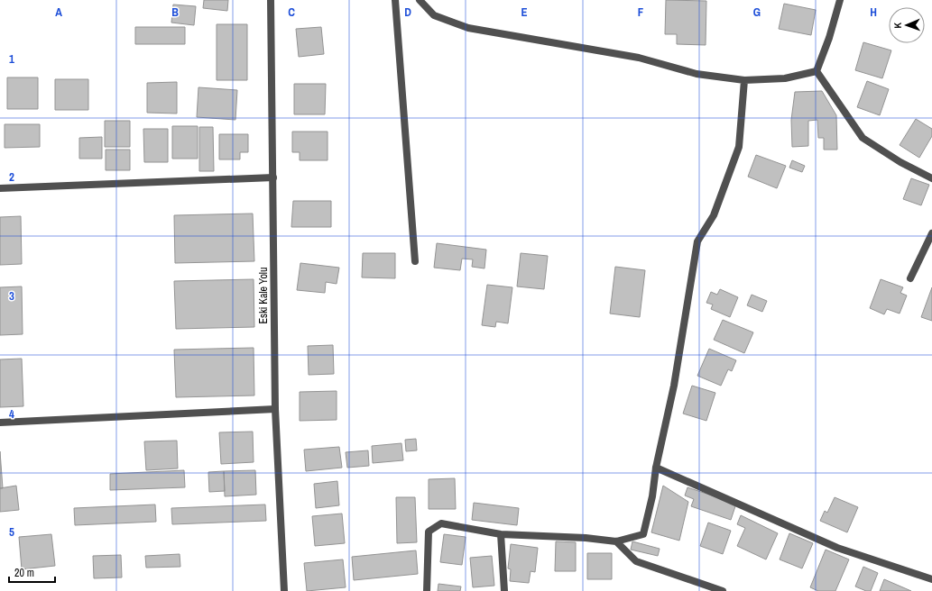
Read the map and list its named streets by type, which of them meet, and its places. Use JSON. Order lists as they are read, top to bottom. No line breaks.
{"streets":{"street":["Eski Kale Yolu"]},"scale_bar":"20 m","north":"left","grid":{"columns":["A","B","C","D","E","F","G","H"],"rows":["1","2","3","4","5"]}}
